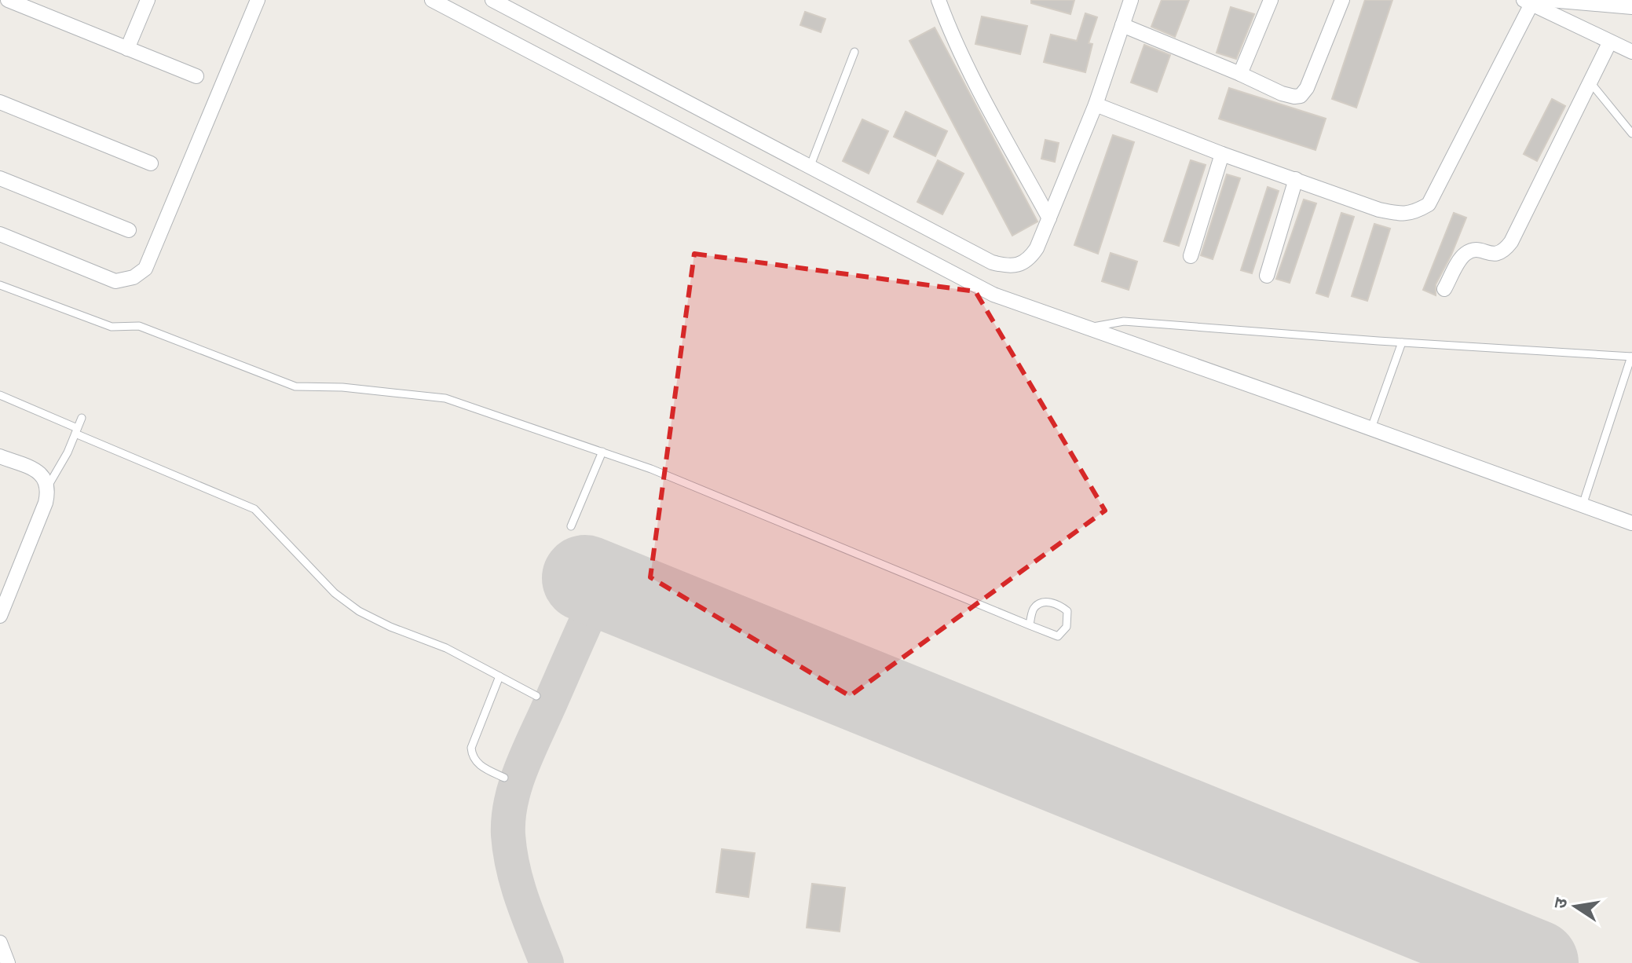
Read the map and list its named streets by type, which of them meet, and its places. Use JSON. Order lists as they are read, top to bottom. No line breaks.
{"north":"left"}
